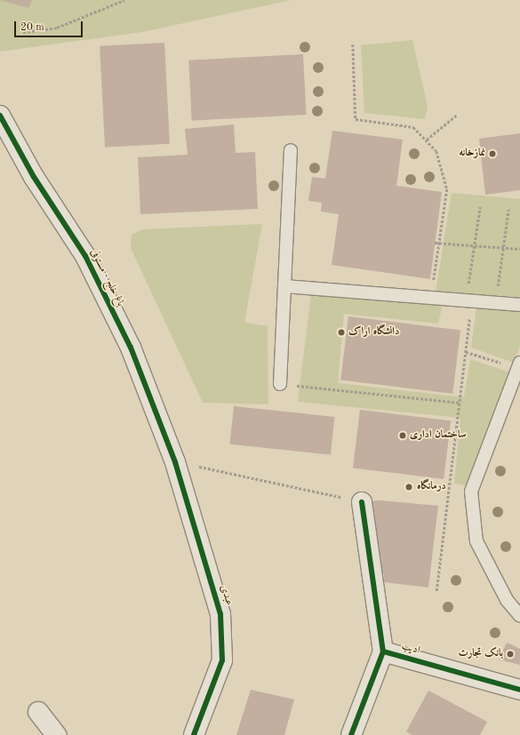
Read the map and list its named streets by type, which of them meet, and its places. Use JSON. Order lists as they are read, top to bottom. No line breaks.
{"streets":{"street":["باغ خلج - مستوفی","عبدی","ادیب"]},"crossings":[["باغ خلج - مستوفی","عبدی"]],"places":["نمازخانه","دانشگاه اراک","ساختمان اداری","درمانگاه","بانک تجارت"],"scale_bar":"20 m"}
